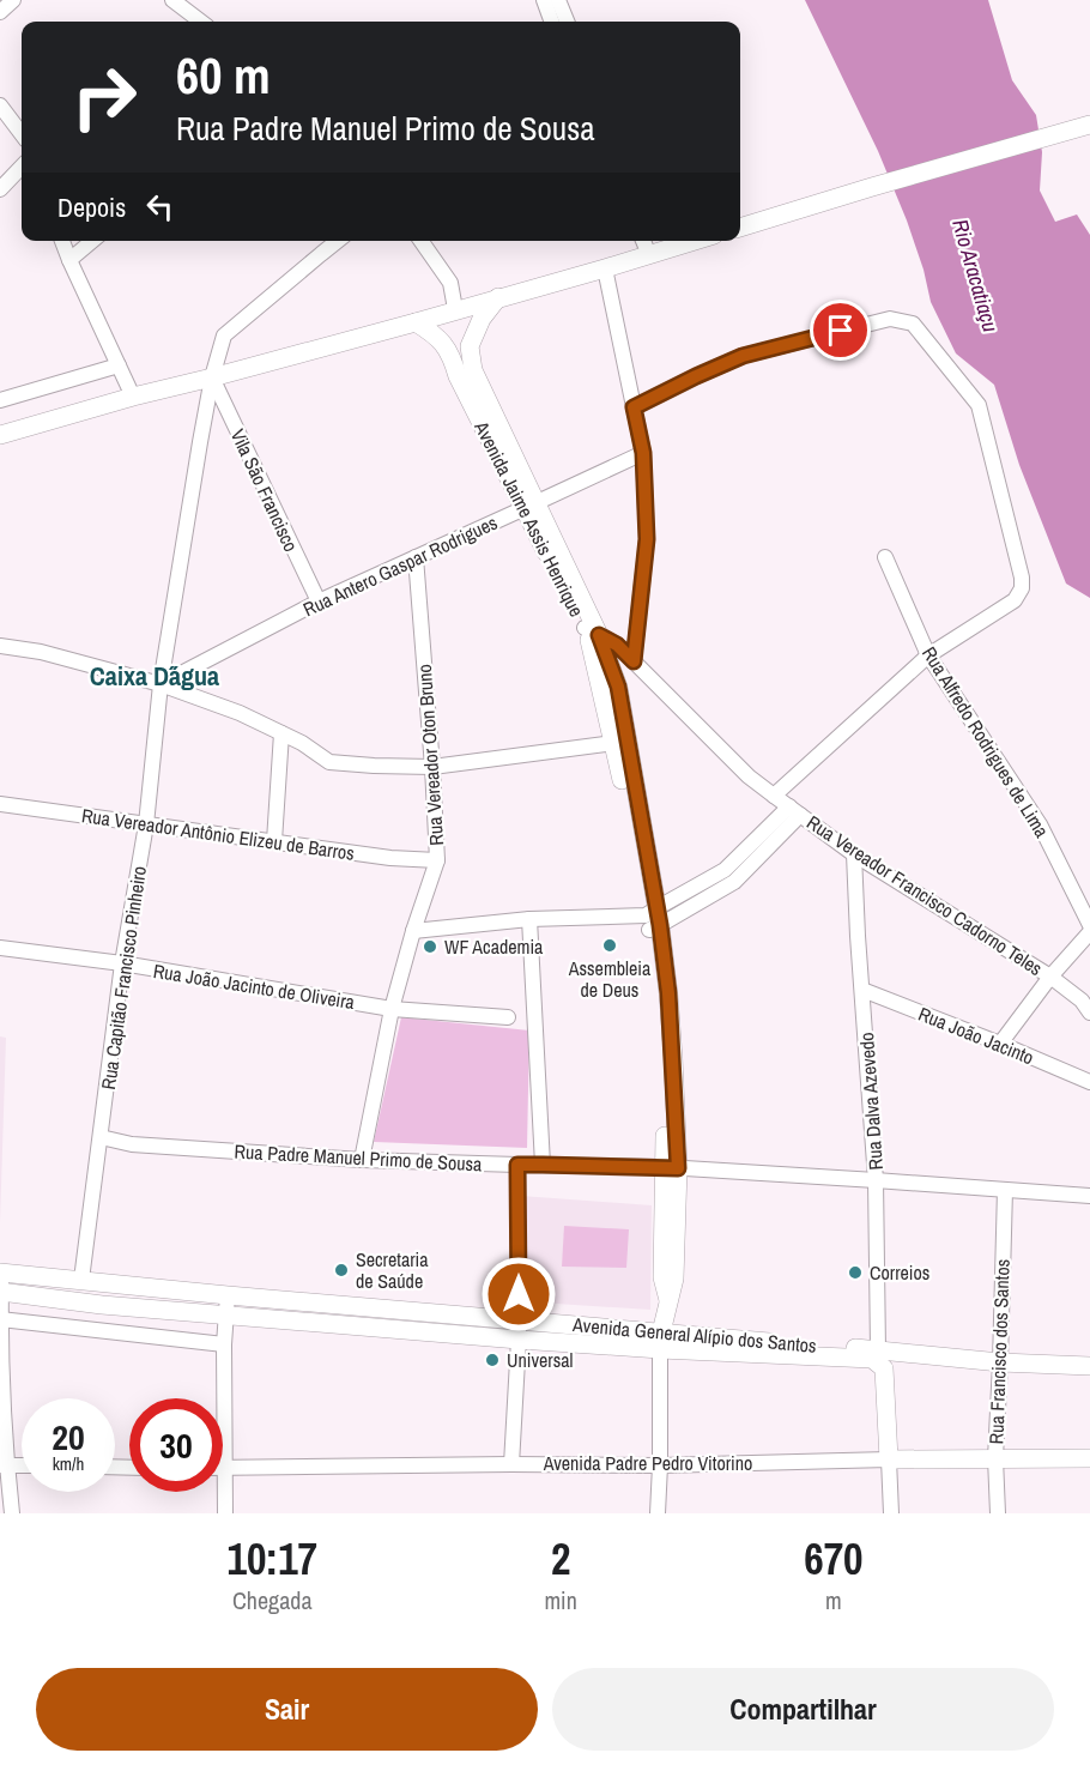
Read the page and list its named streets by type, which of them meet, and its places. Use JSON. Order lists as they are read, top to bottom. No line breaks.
{"streets":{"main road":["Avenida Jaime Assis Henrique","Avenida General Alípio dos Santos","Avenida Padre Pedro Vitorino"],"street":["Vila São Francisco","Rua Antero Gaspar Rodrigues","Rua Alfredo Rodrigues de Lima","Rua Vereador Oton Bruno","Rua Vereador Antônio Elizeu de Barros","Rua Vereador Francisco Cadorno Teles","Rua Capitão Francisco Pinheiro","Rua João Jacinto de Oliveira","Rua João Jacinto","Rua Dalva Azevedo","Rua Padre Manuel Primo de Sousa","Rua Francisco dos Santos"]},"crossings":[["Vila São Francisco","Rua Antero Gaspar Rodrigues"],["Vila São Francisco","Rua Capitão Francisco Pinheiro"],["Avenida Jaime Assis Henrique","Rua Antero Gaspar Rodrigues"],["Avenida Jaime Assis Henrique","Rua Vereador Francisco Cadorno Teles"],["Avenida Jaime Assis Henrique","Rua Padre Manuel Primo de Sousa"],["Avenida Jaime Assis Henrique","Avenida General Alípio dos Santos"],["Rua Antero Gaspar Rodrigues","Rua Vereador Oton Bruno"],["Rua Antero Gaspar Rodrigues","Rua Capitão Francisco Pinheiro"],["Rua Vereador Oton Bruno","Rua Vereador Antônio Elizeu de Barros"],["Rua Vereador Oton Bruno","Rua João Jacinto de Oliveira"],["Rua Vereador Oton Bruno","Rua Padre Manuel Primo de Sousa"],["Rua Vereador Antônio Elizeu de Barros","Rua Capitão Francisco Pinheiro"],["Rua Vereador Francisco Cadorno Teles","Rua Dalva Azevedo"],["Rua Capitão Francisco Pinheiro","Rua João Jacinto de Oliveira"],["Rua Capitão Francisco Pinheiro","Rua Padre Manuel Primo de Sousa"],["Rua Capitão Francisco Pinheiro","Avenida General Alípio dos Santos"],["Rua João Jacinto","Rua Dalva Azevedo"],["Rua Dalva Azevedo","Rua Padre Manuel Primo de Sousa"],["Rua Dalva Azevedo","Avenida General Alípio dos Santos"],["Rua Padre Manuel Primo de Sousa","Rua Francisco dos Santos"],["Avenida General Alípio dos Santos","Rua Francisco dos Santos"],["Avenida General Alípio dos Santos","Avenida Padre Pedro Vitorino"],["Rua Francisco dos Santos","Avenida Padre Pedro Vitorino"]],"districts":["Caixa D´água"],"water":["Rio Aracatiaçu"],"places":["Assembleia de Deus","WF Academia","Secretaria de Saúde","Correios","Universal"],"page":{"turn":["60 m","Rua Padre Manuel Primo de Sousa"],"then":"Depois","speed":"20 km/h","limit":"30","eta":["10:17","Chegada","2","min","670","m"],"buttons":["Sair","Compartilhar"]}}
